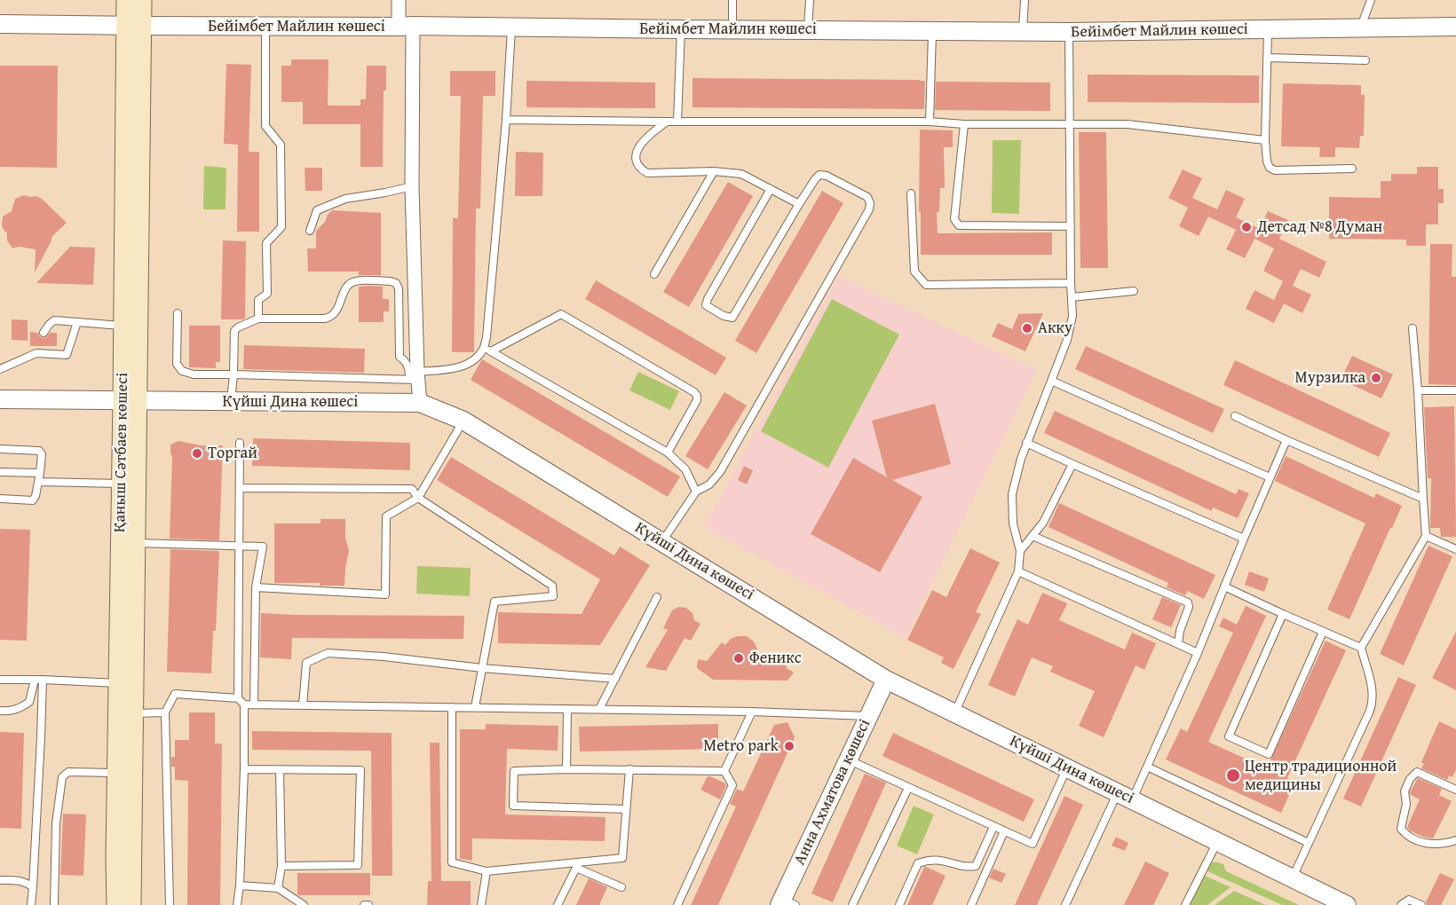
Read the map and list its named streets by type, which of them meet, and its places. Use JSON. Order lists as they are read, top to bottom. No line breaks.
{"streets":{"main road":["Қаныш Сәтбаев көшесі"],"street":["Бейімбет Майлин көшесі","Күйші Дина көшесі","Анна Ахматова көшесі"]},"crossings":[["Бейімбет Майлин көшесі","Қаныш Сәтбаев көшесі"],["Күйші Дина көшесі","Қаныш Сәтбаев көшесі"],["Күйші Дина көшесі","Анна Ахматова көшесі"]],"places":["Детсад №8 Думан","Акку","Мурзилка","Торгай","Феникс","Metro park","Центр традиционной медицины"]}
